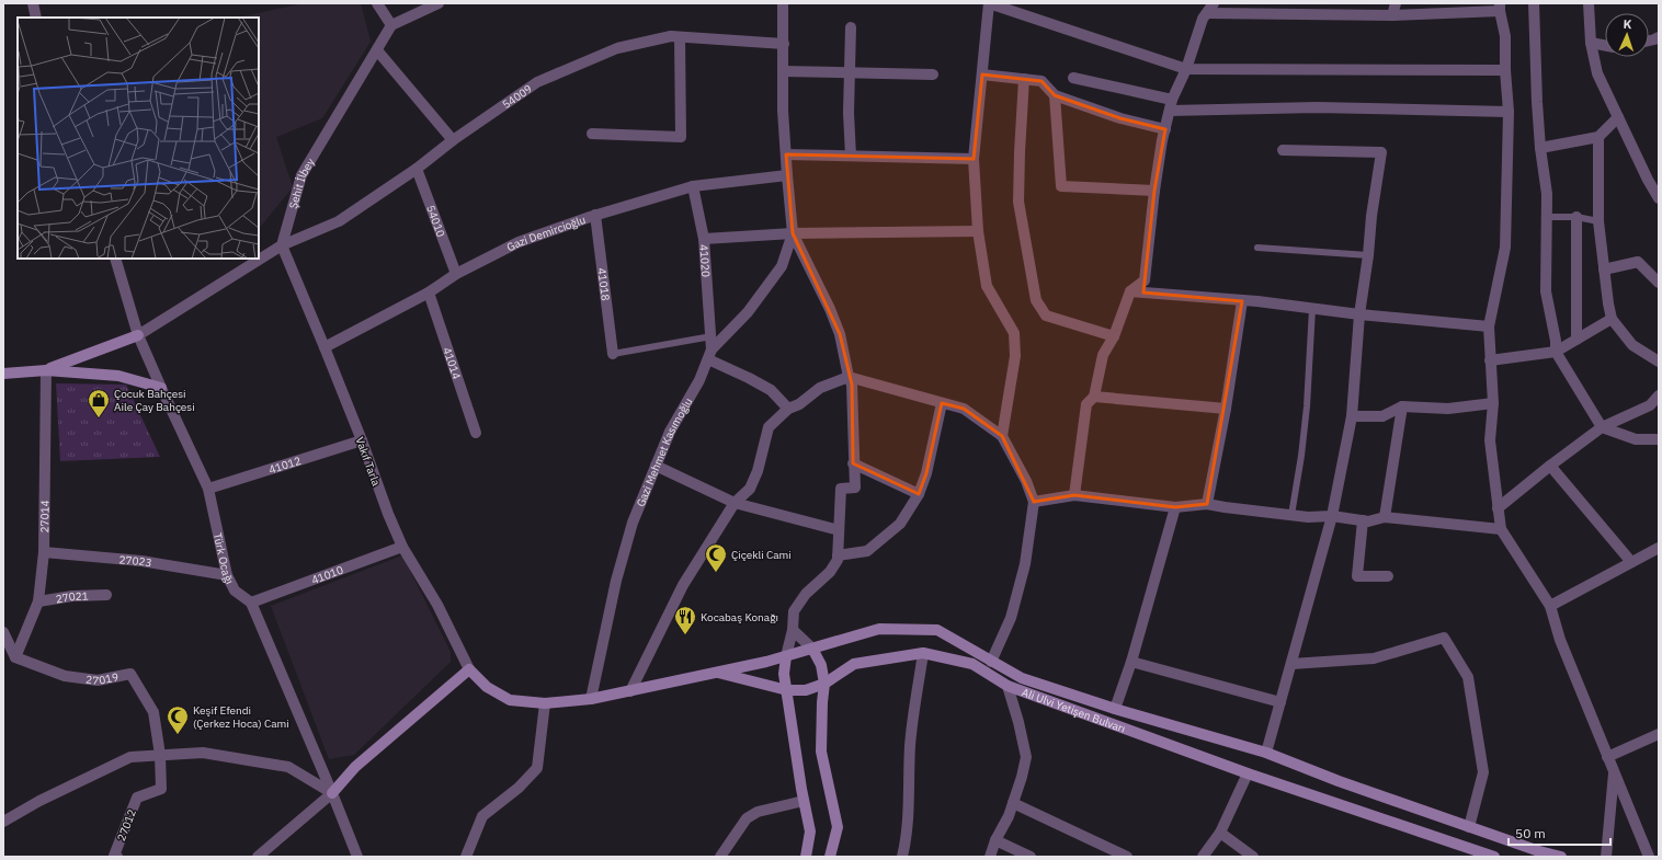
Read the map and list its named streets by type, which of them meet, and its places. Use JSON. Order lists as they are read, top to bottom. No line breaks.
{"streets":{"main road":["Ali Ulvi Yetişen Bulvarı"],"street":["54009","Şehit İlbey","54010","Gazi Demircioğlu","41020","41018","41014","Gazi Mehmet Kasımoğlu","Vakıf Tarla","41012","27014","Türk Ocağı","27023","41010","27021","27019","27012"]},"crossings":[["54009","Şehit İlbey"],["54009","54010"],["54009","Vakıf Tarla"],["Şehit İlbey","Vakıf Tarla"],["54010","Gazi Demircioğlu"],["Gazi Demircioğlu","41020"],["Gazi Demircioğlu","41018"],["Gazi Demircioğlu","41014"],["Gazi Demircioğlu","Vakıf Tarla"],["41020","Gazi Mehmet Kasımoğlu"],["Vakıf Tarla","41012"],["Vakıf Tarla","41010"],["41012","Türk Ocağı"],["27014","27023"],["27014","27021"],["27014","27019"],["Türk Ocağı","27023"],["Türk Ocağı","41010"],["27019","27012"]],"places":{"shop":["Çocuk Bahçesi Aile Çay Bahçesi"],"mosque":["Çiçekli Cami","Keşif Efendi (Çerkez Hoca) Cami"],"restaurant":["Kocabaş Konağı"]},"scale_bar":"50 m","north":"top"}
